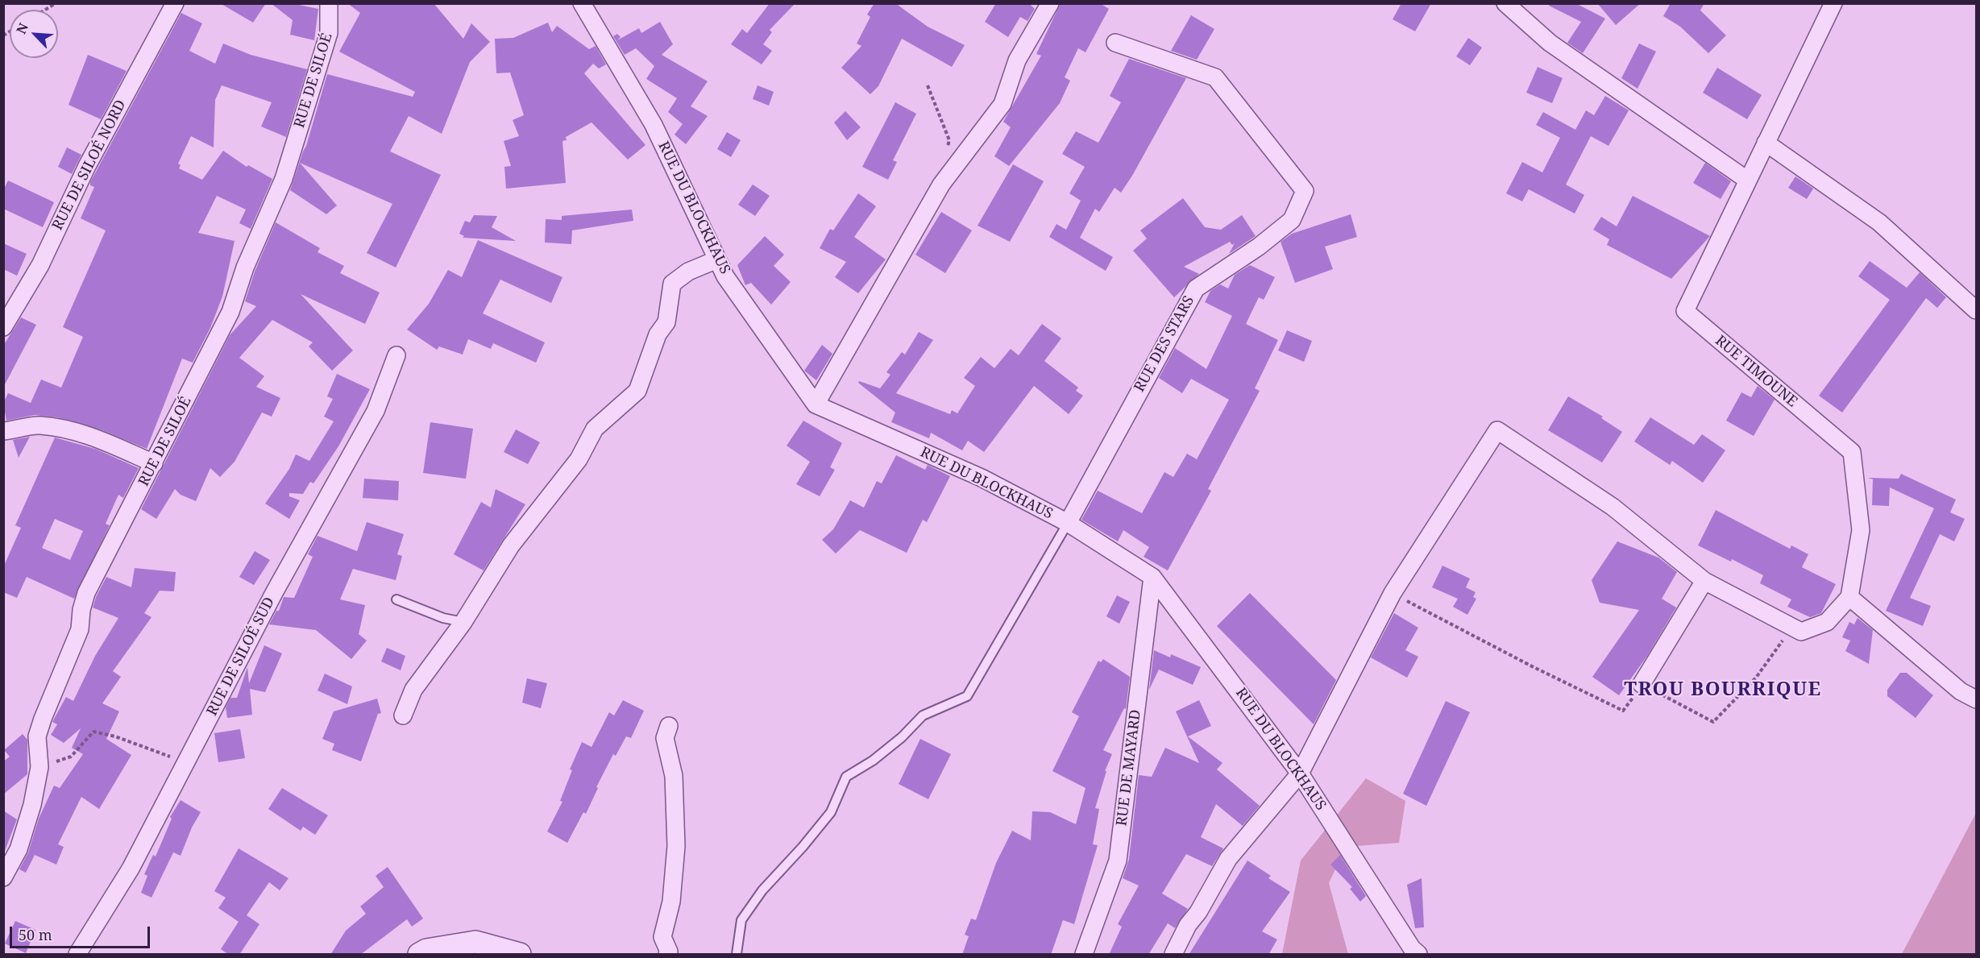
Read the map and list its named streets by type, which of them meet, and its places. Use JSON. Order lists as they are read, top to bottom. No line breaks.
{"streets":{"street":["RUE DE SILOÉ","RUE DE SILOÉ NORD","RUE DU BLOCKHAUS","RUE DES STARS","RUE TIMOUNE","RUE DE SILOÉ SUD","RUE DE MAYARD"]},"crossings":[["RUE DU BLOCKHAUS","RUE DES STARS"],["RUE DU BLOCKHAUS","RUE DE MAYARD"]],"districts":["TROU BOURRIQUE"],"scale_bar":"50 m","north":"top left"}
